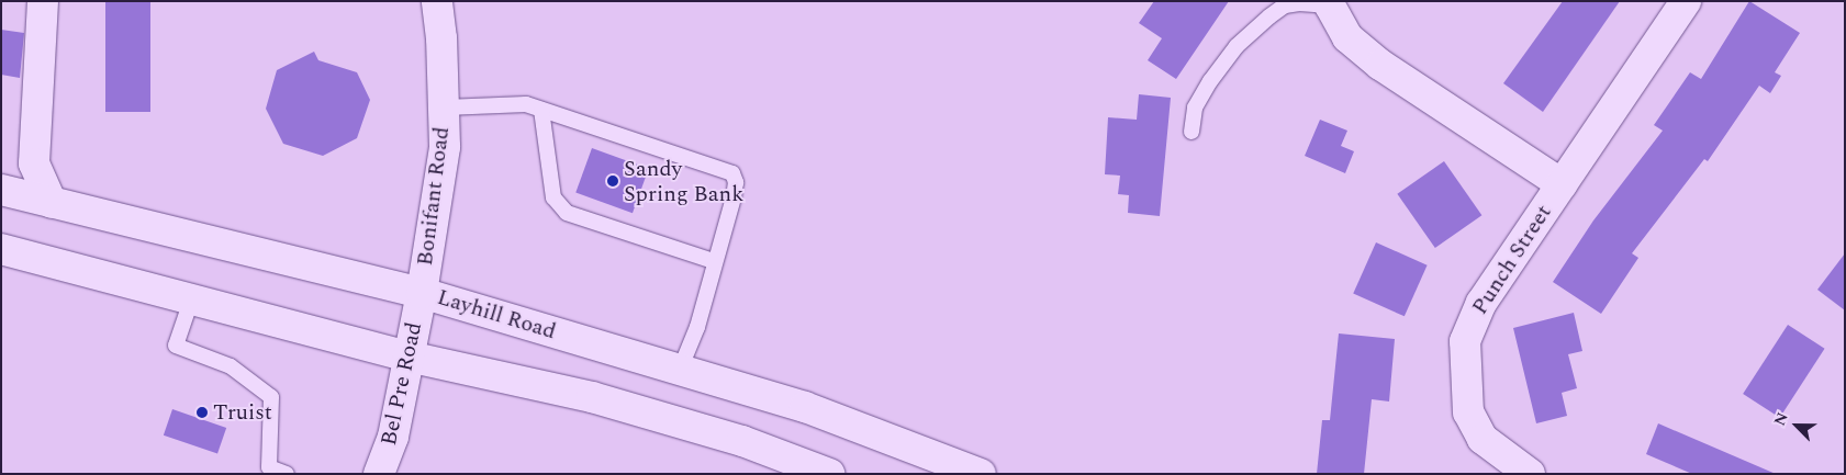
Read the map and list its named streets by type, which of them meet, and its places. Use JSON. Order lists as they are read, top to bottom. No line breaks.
{"streets":{"main road":["Bonifant Road","Punch Street","Layhill Road","Bel Pre Road"]},"crossings":[["Bonifant Road","Layhill Road"],["Bonifant Road","Bel Pre Road"],["Layhill Road","Bel Pre Road"]],"places":["Sandy Spring Bank","Truist"],"north":"top left"}
